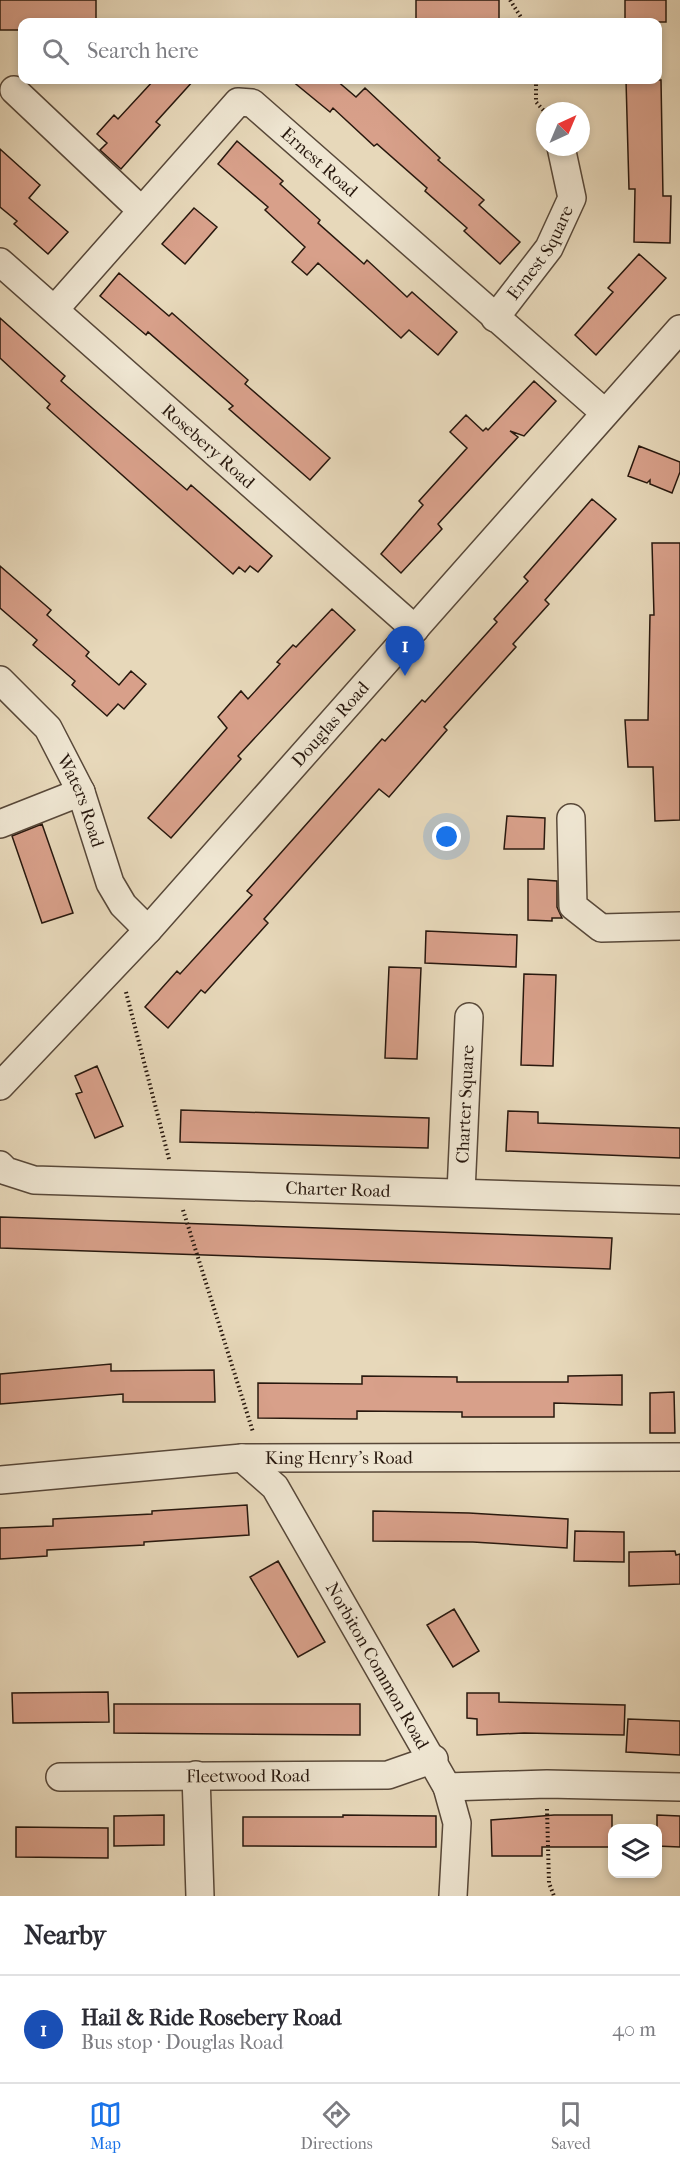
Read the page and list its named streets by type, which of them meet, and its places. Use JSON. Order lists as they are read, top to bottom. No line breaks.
{"streets":{"street":["Ernest Road","Ernest Square","Rosebery Road","Douglas Road","Waters Road","Charter Square","Charter Road","King Henry's Road","Norbiton Common Road","Fleetwood Road"]},"crossings":[["Ernest Road","Ernest Square"],["Ernest Road","Rosebery Road"],["Ernest Road","Douglas Road"],["Rosebery Road","Douglas Road"],["Douglas Road","Waters Road"],["Charter Square","Charter Road"],["King Henry's Road","Norbiton Common Road"],["Norbiton Common Road","Fleetwood Road"]],"north":"top right","page":{"search":"Search here","pins":"1","heading":"Nearby","list":[{"mark":"1","name":"Hail & Ride Rosebery Road","note":"Bus stop · Douglas Road","value":"40 m"}],"nav":["Map","Directions","Saved"]}}
